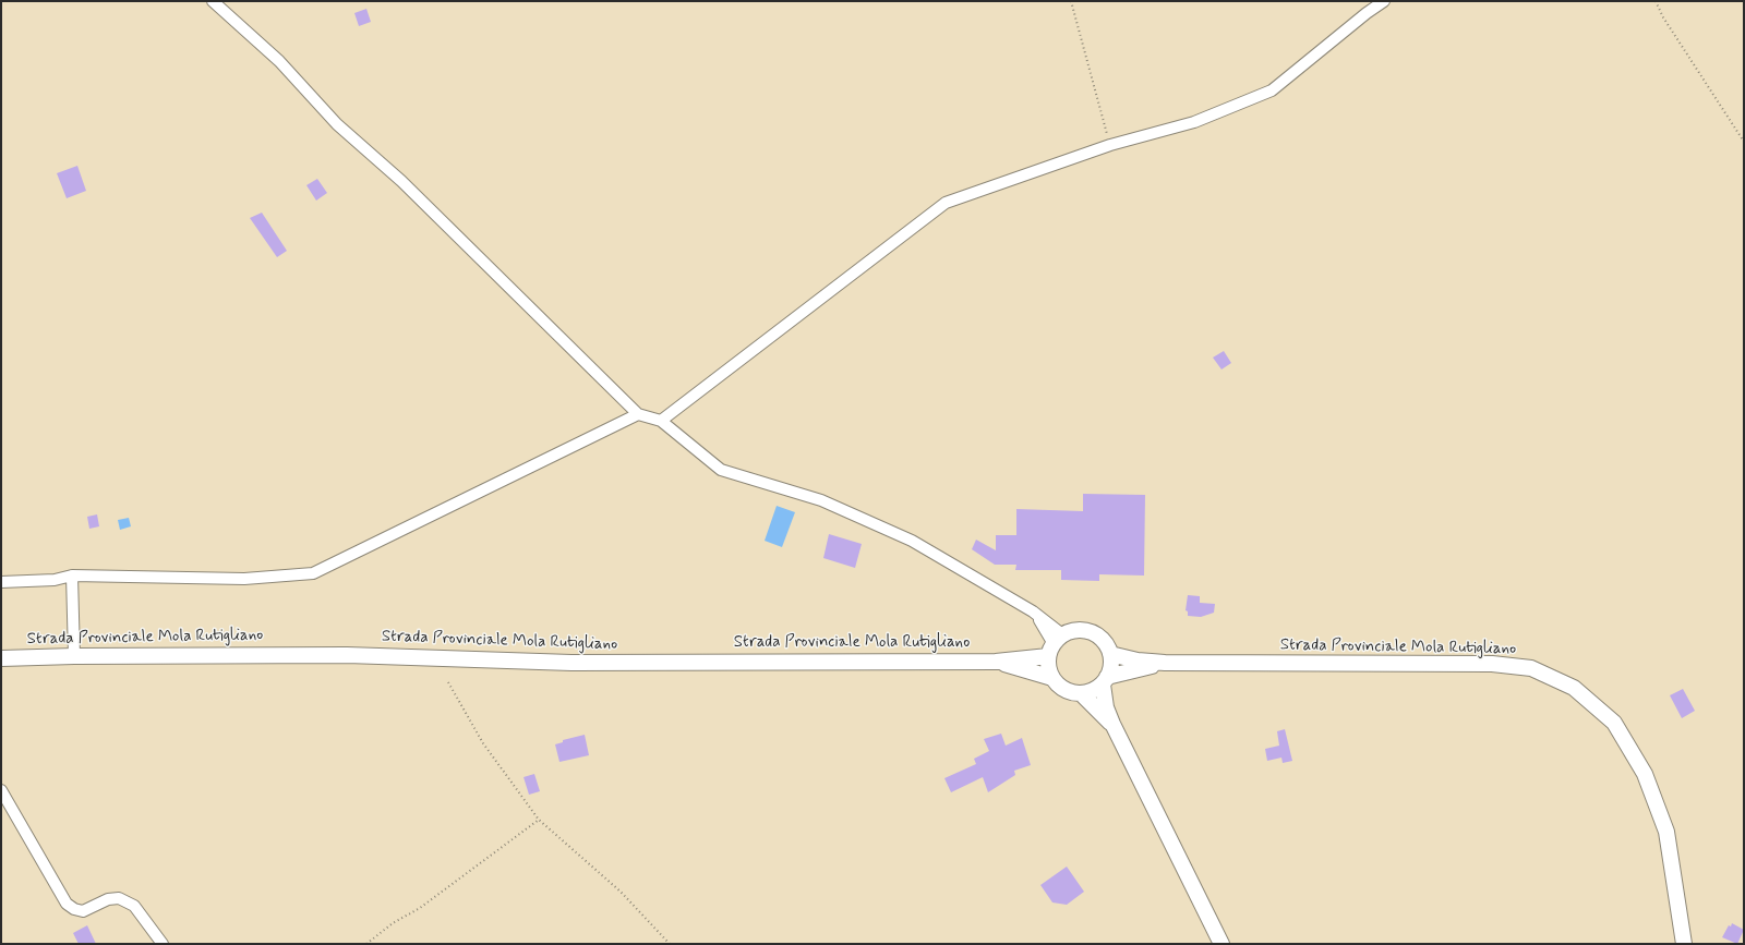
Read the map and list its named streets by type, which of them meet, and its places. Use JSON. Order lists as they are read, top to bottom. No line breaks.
{"streets":{"main road":["Strada Provinciale Mola Rutigliano"]}}
